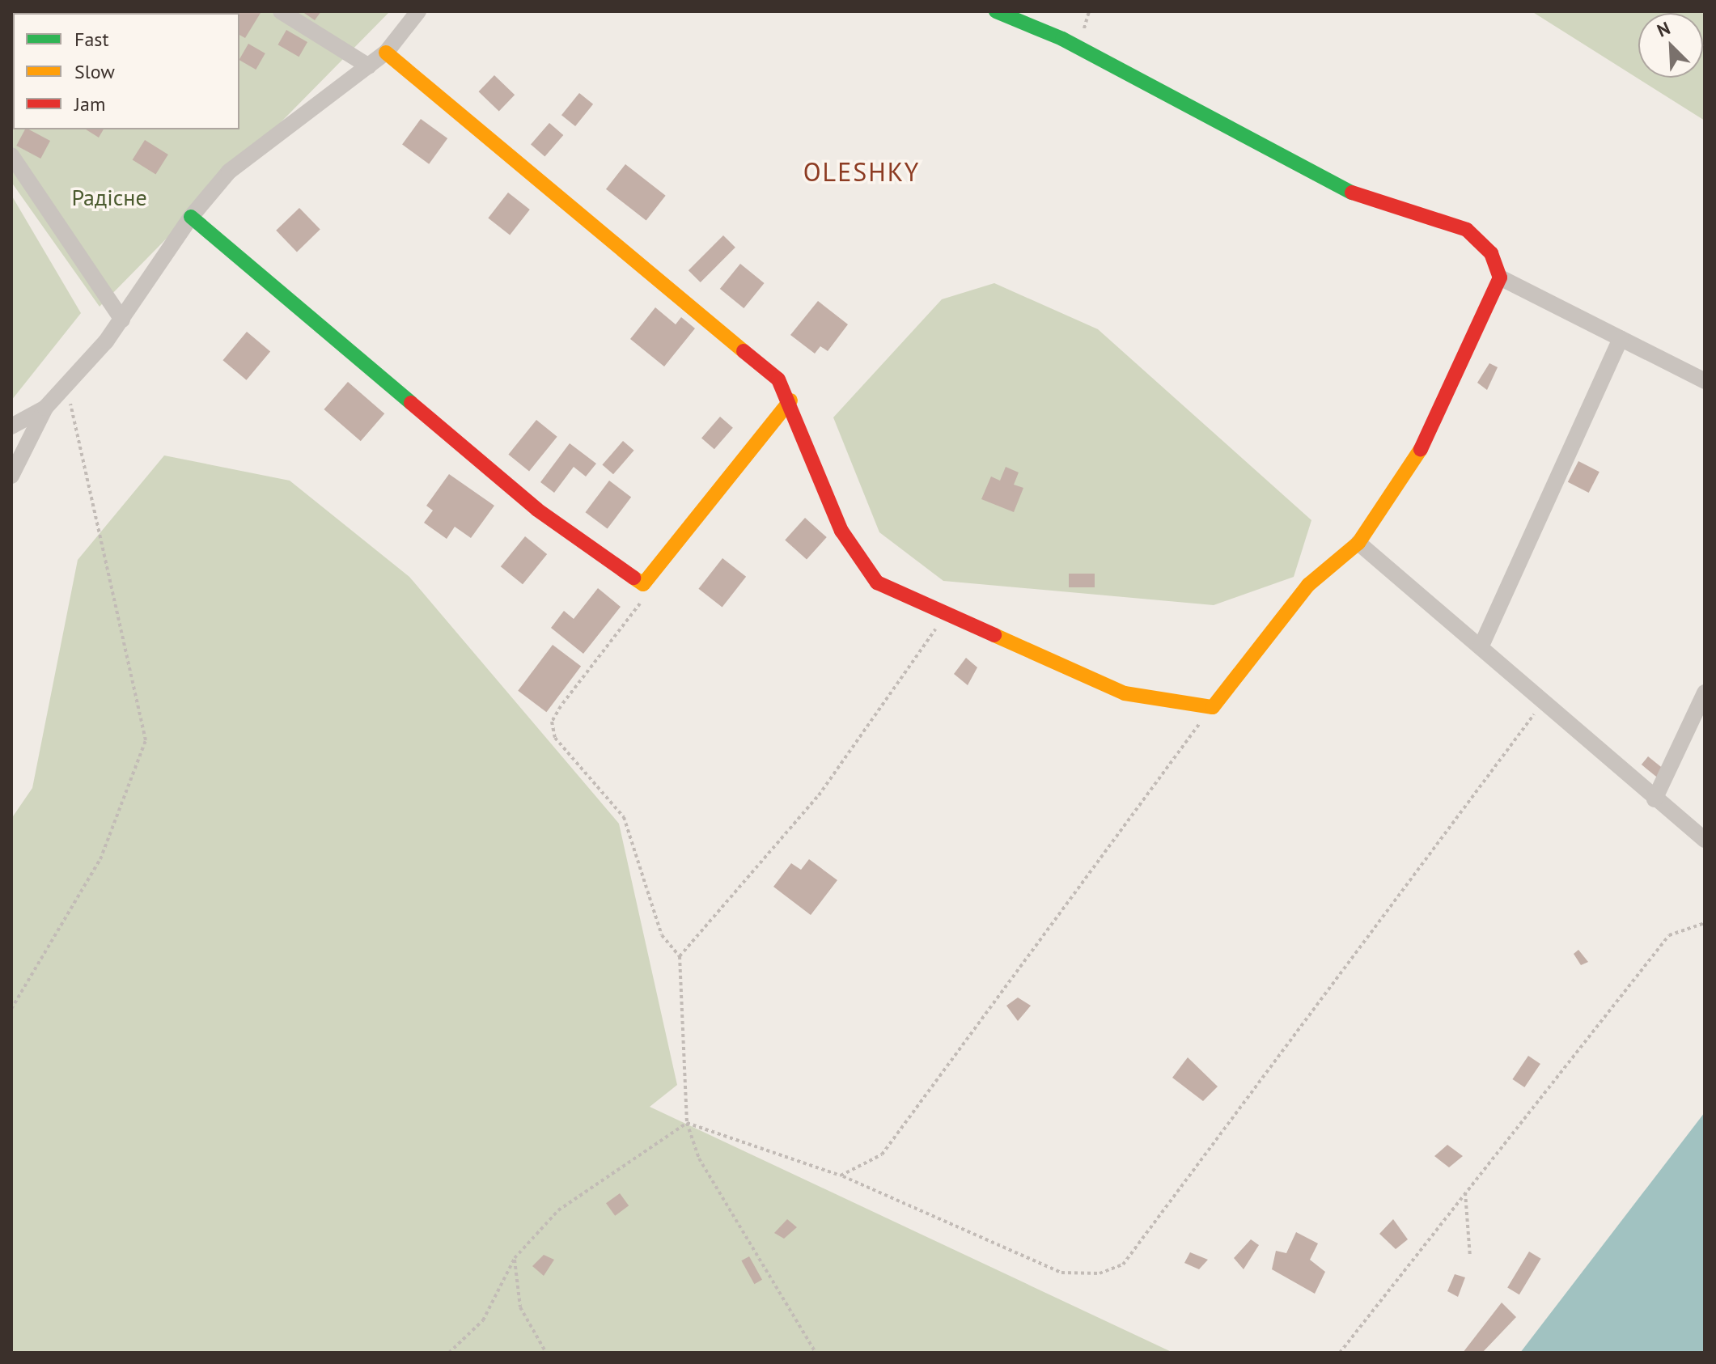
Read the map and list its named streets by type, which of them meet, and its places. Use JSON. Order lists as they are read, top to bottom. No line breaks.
{"districts":["OLESHKY"],"parks":["Радісне"],"legend":["Fast","Slow","Jam"],"north":"top left"}
